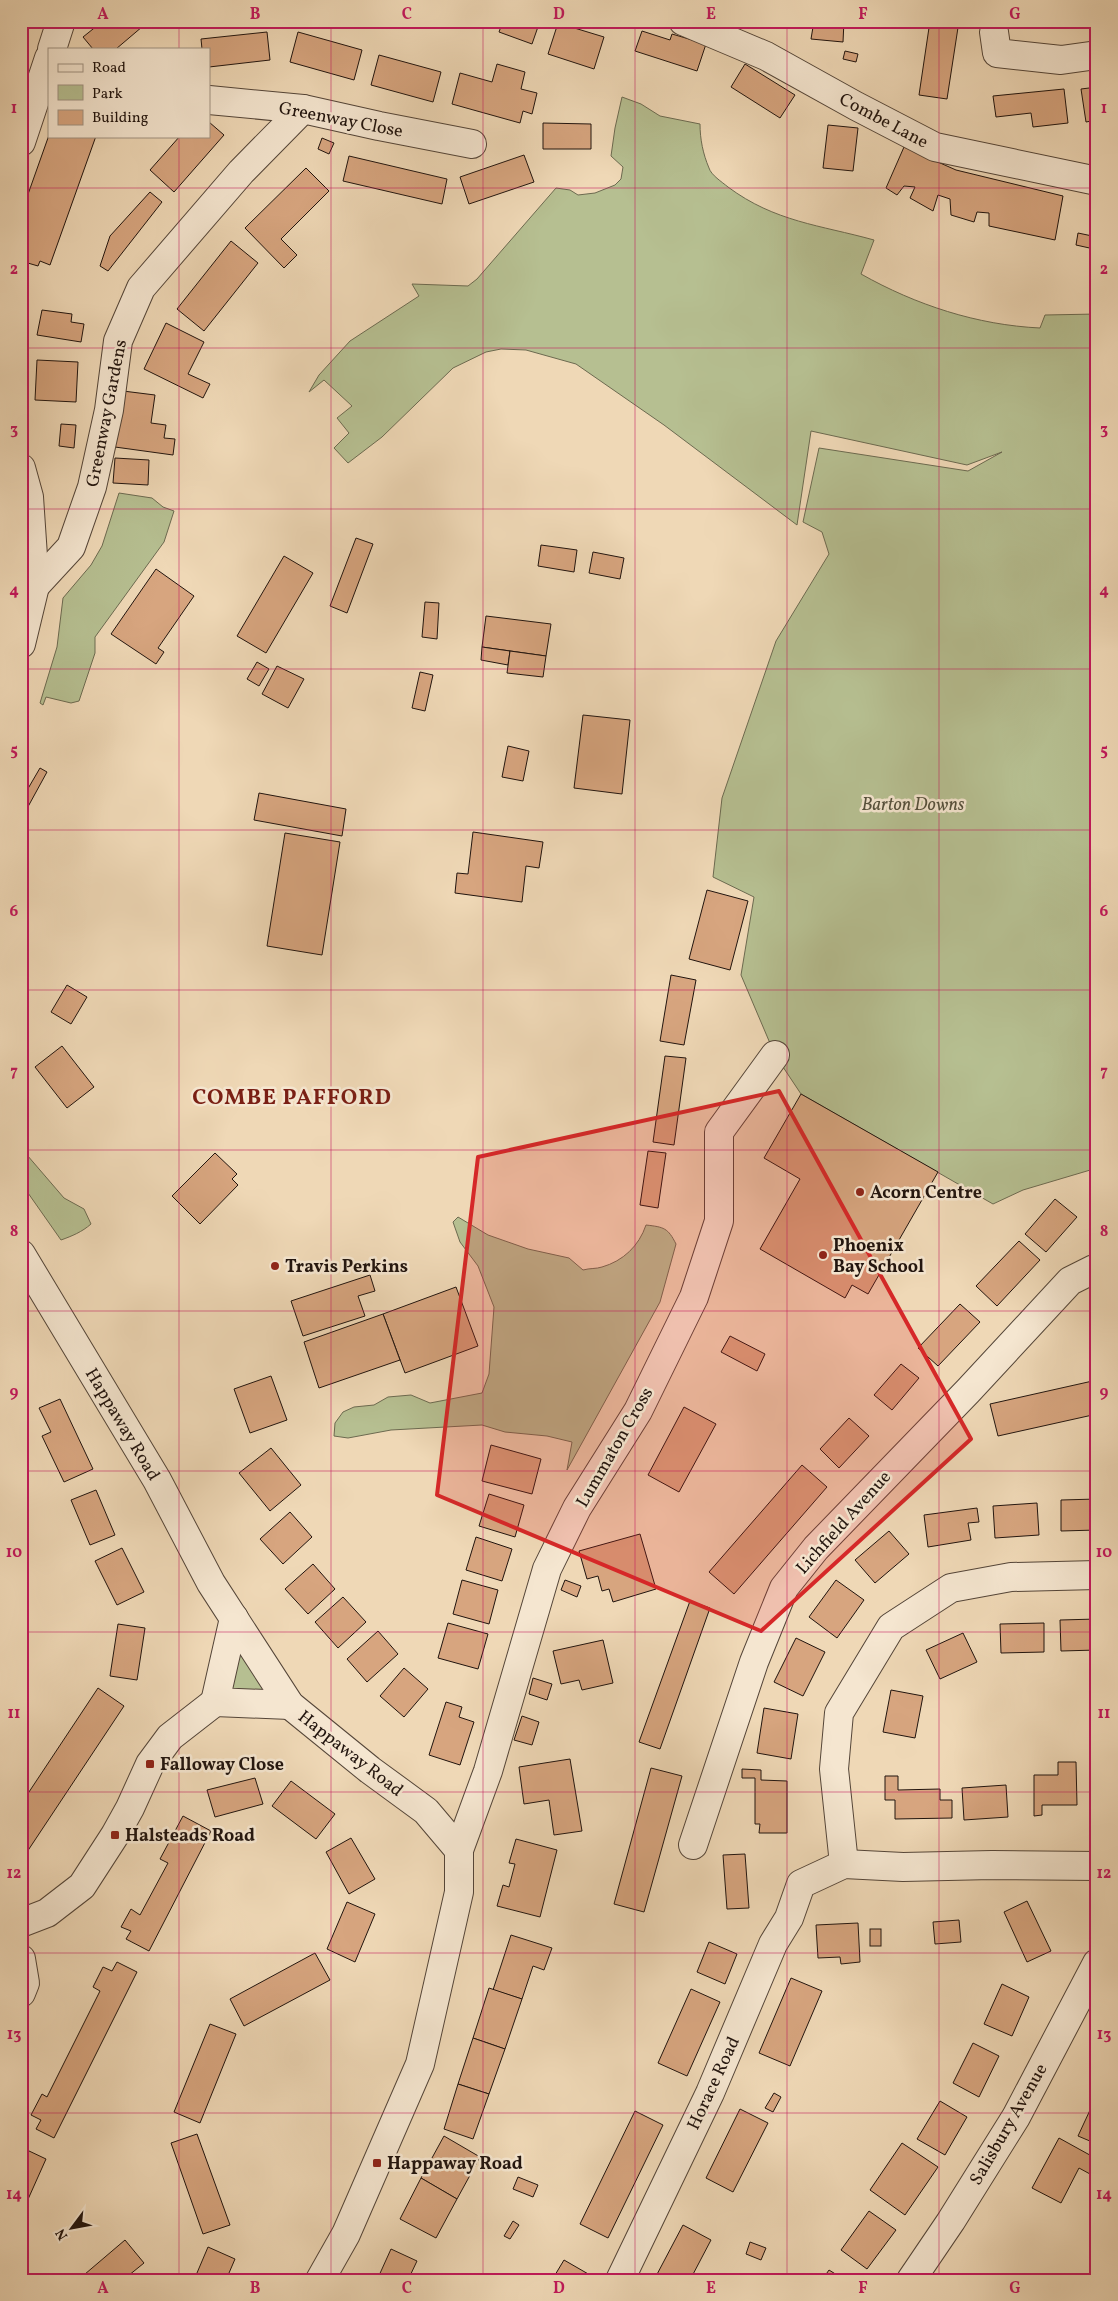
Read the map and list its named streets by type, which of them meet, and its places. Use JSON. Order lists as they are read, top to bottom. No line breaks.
{"streets":{"street":["Greenway Close","Combe Lane","Greenway Gardens","Happaway Road","Lummaton Cross","Lichfield Avenue","Horace Road","Salisbury Avenue"]},"crossings":[["Greenway Close","Greenway Gardens"],["Happaway Road","Lummaton Cross"]],"districts":["COMBE PAFFORD"],"parks":["Barton Downs"],"places":{"other":["Acorn Centre","Phoenix Bay School","Travis Perkins"],"transit":["Falloway Close","Halsteads Road","Happaway Road"]},"legend":["Road","Park","Building"],"north":"bottom left","grid":{"columns":["A","B","C","D","E","F","G"],"rows":["1","2","3","4","5","6","7","8","9","10","11","12","13","14"]}}
